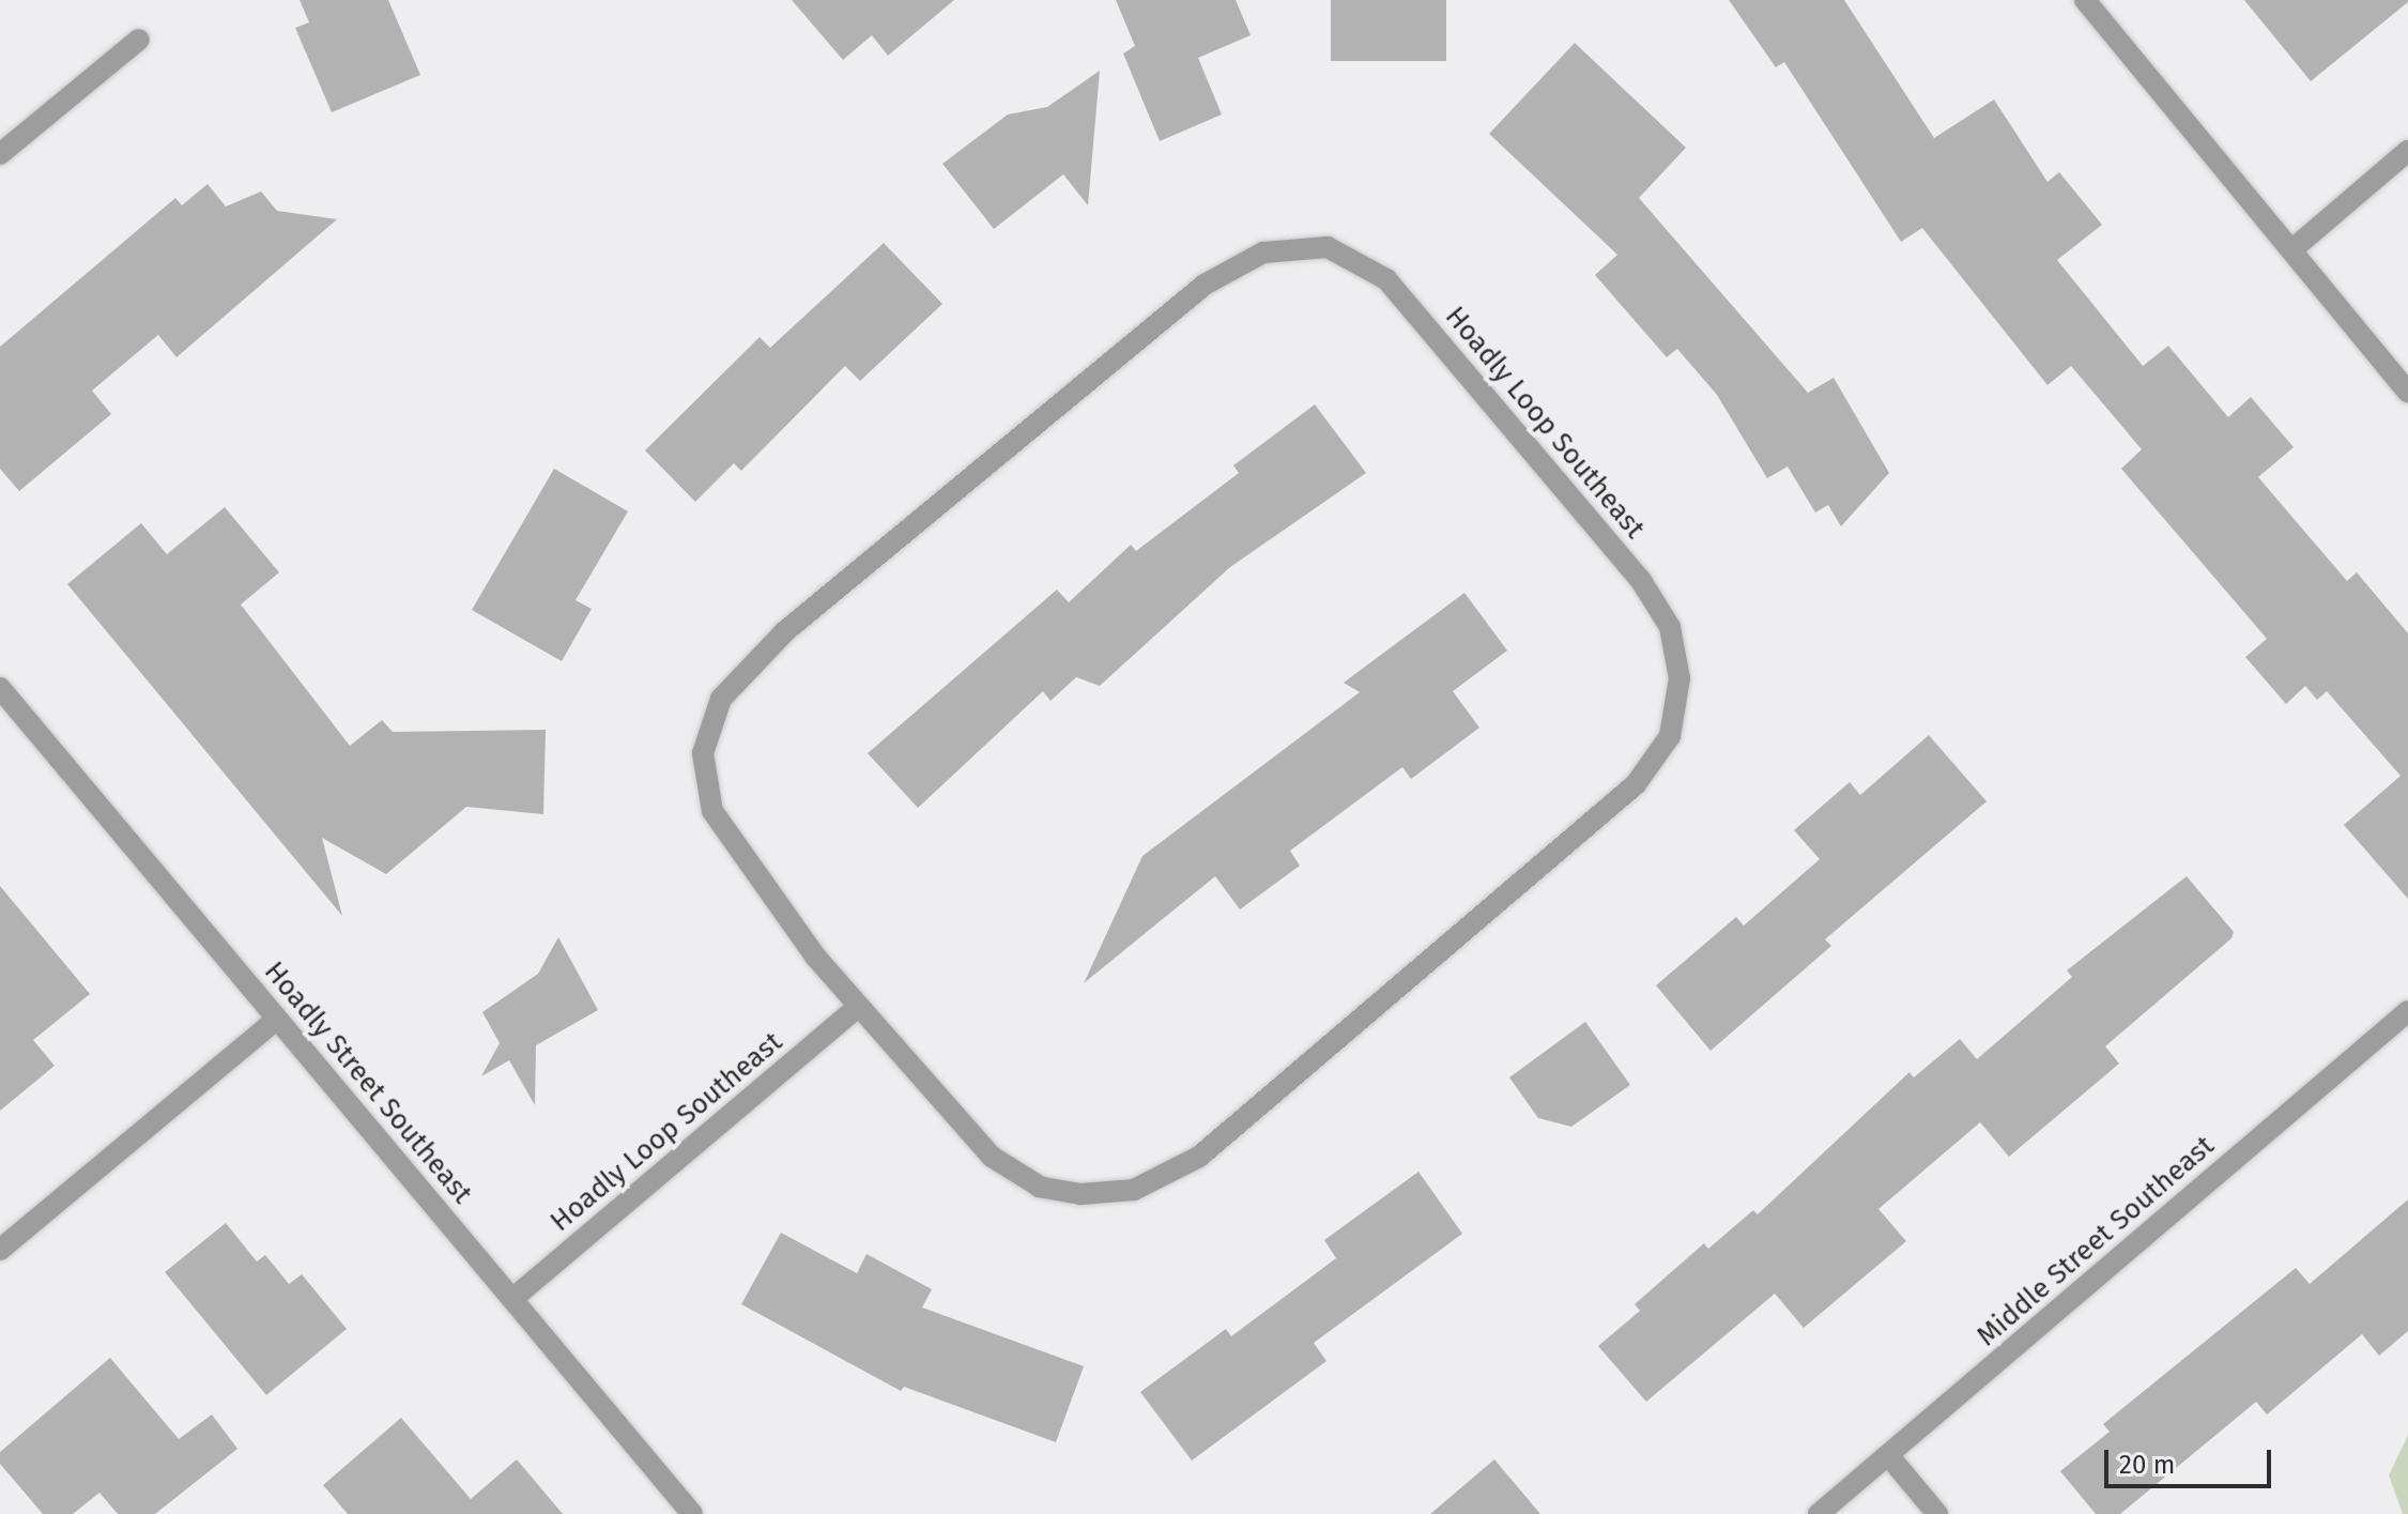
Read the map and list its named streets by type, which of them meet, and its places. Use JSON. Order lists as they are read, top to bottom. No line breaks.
{"streets":{"street":["Hoadly Loop Southeast","Hoadly Street Southeast","Middle Street Southeast"]},"crossings":[["Hoadly Loop Southeast","Hoadly Street Southeast"]],"scale_bar":"20 m"}
